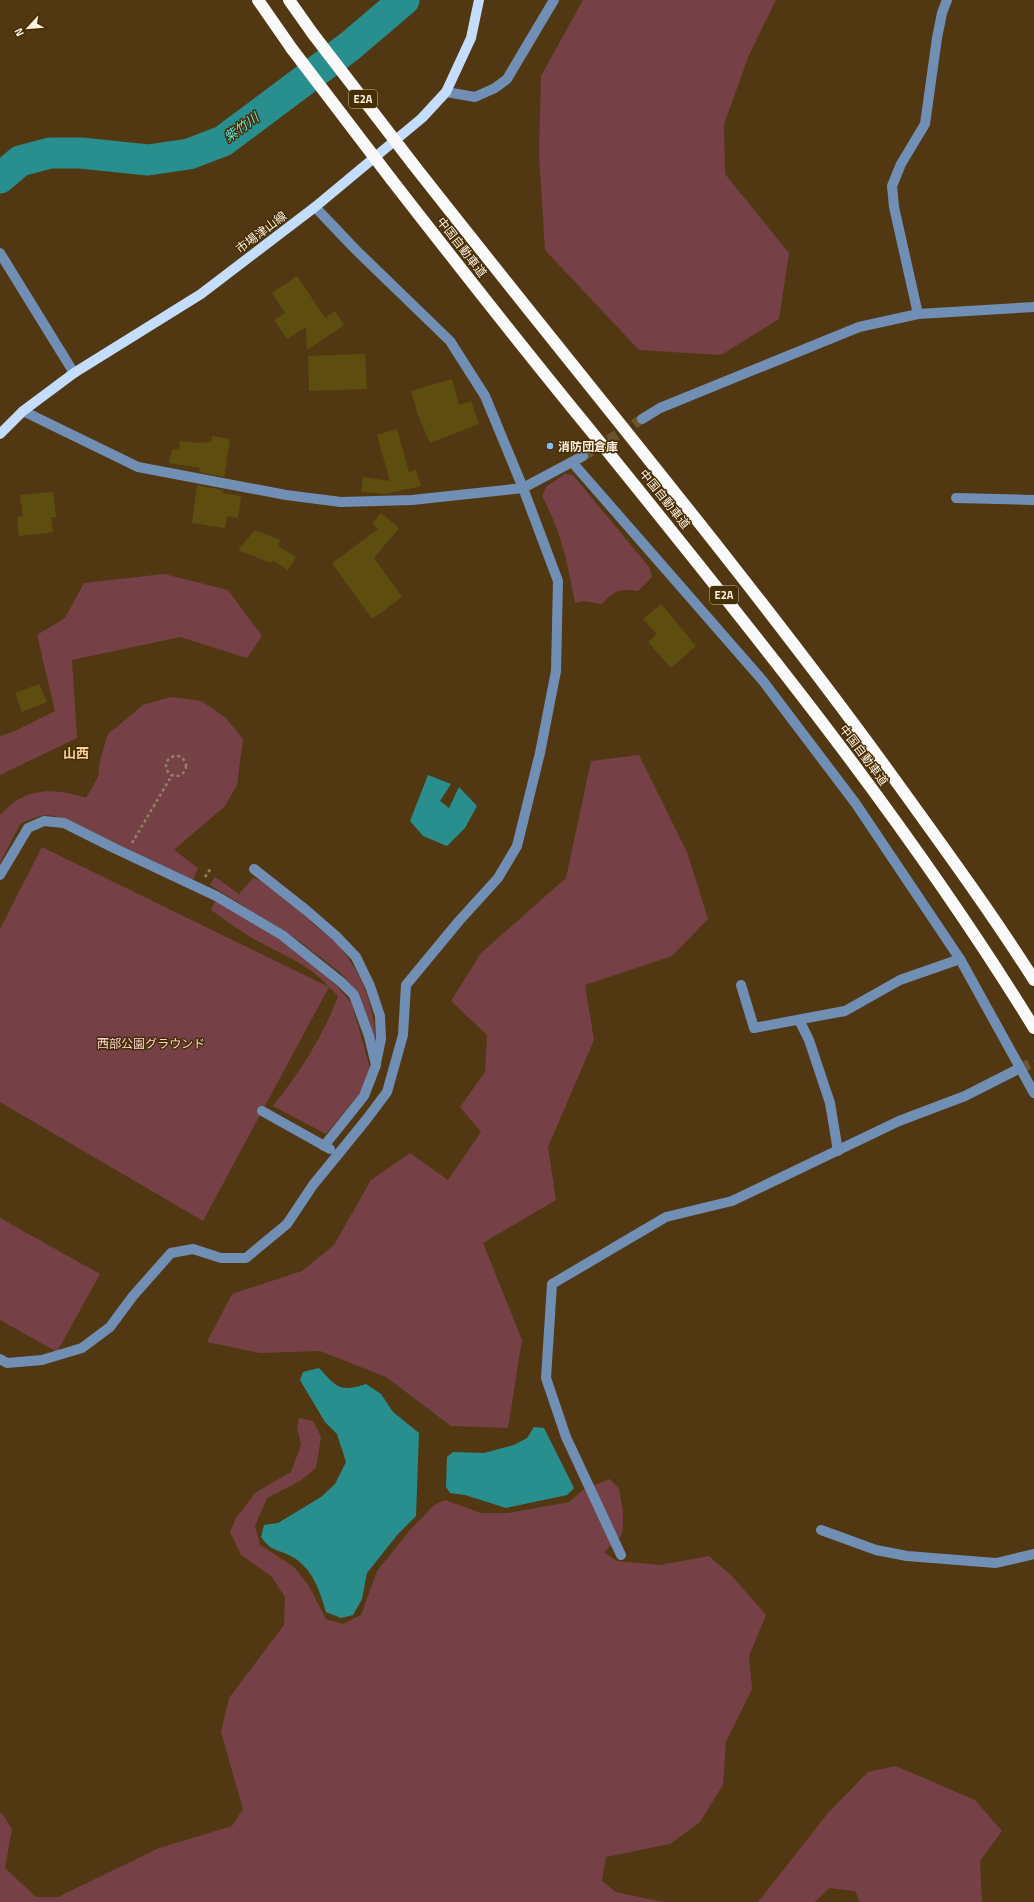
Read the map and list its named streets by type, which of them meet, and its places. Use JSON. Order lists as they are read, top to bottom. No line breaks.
{"streets":{"highway":["E2A","中国自動車道"],"main road":["市場津山線"]},"districts":["山西"],"water":["紫竹川"],"parks":["西部公園グラウンド"],"places":["消防団倉庫"],"north":"bottom left"}
